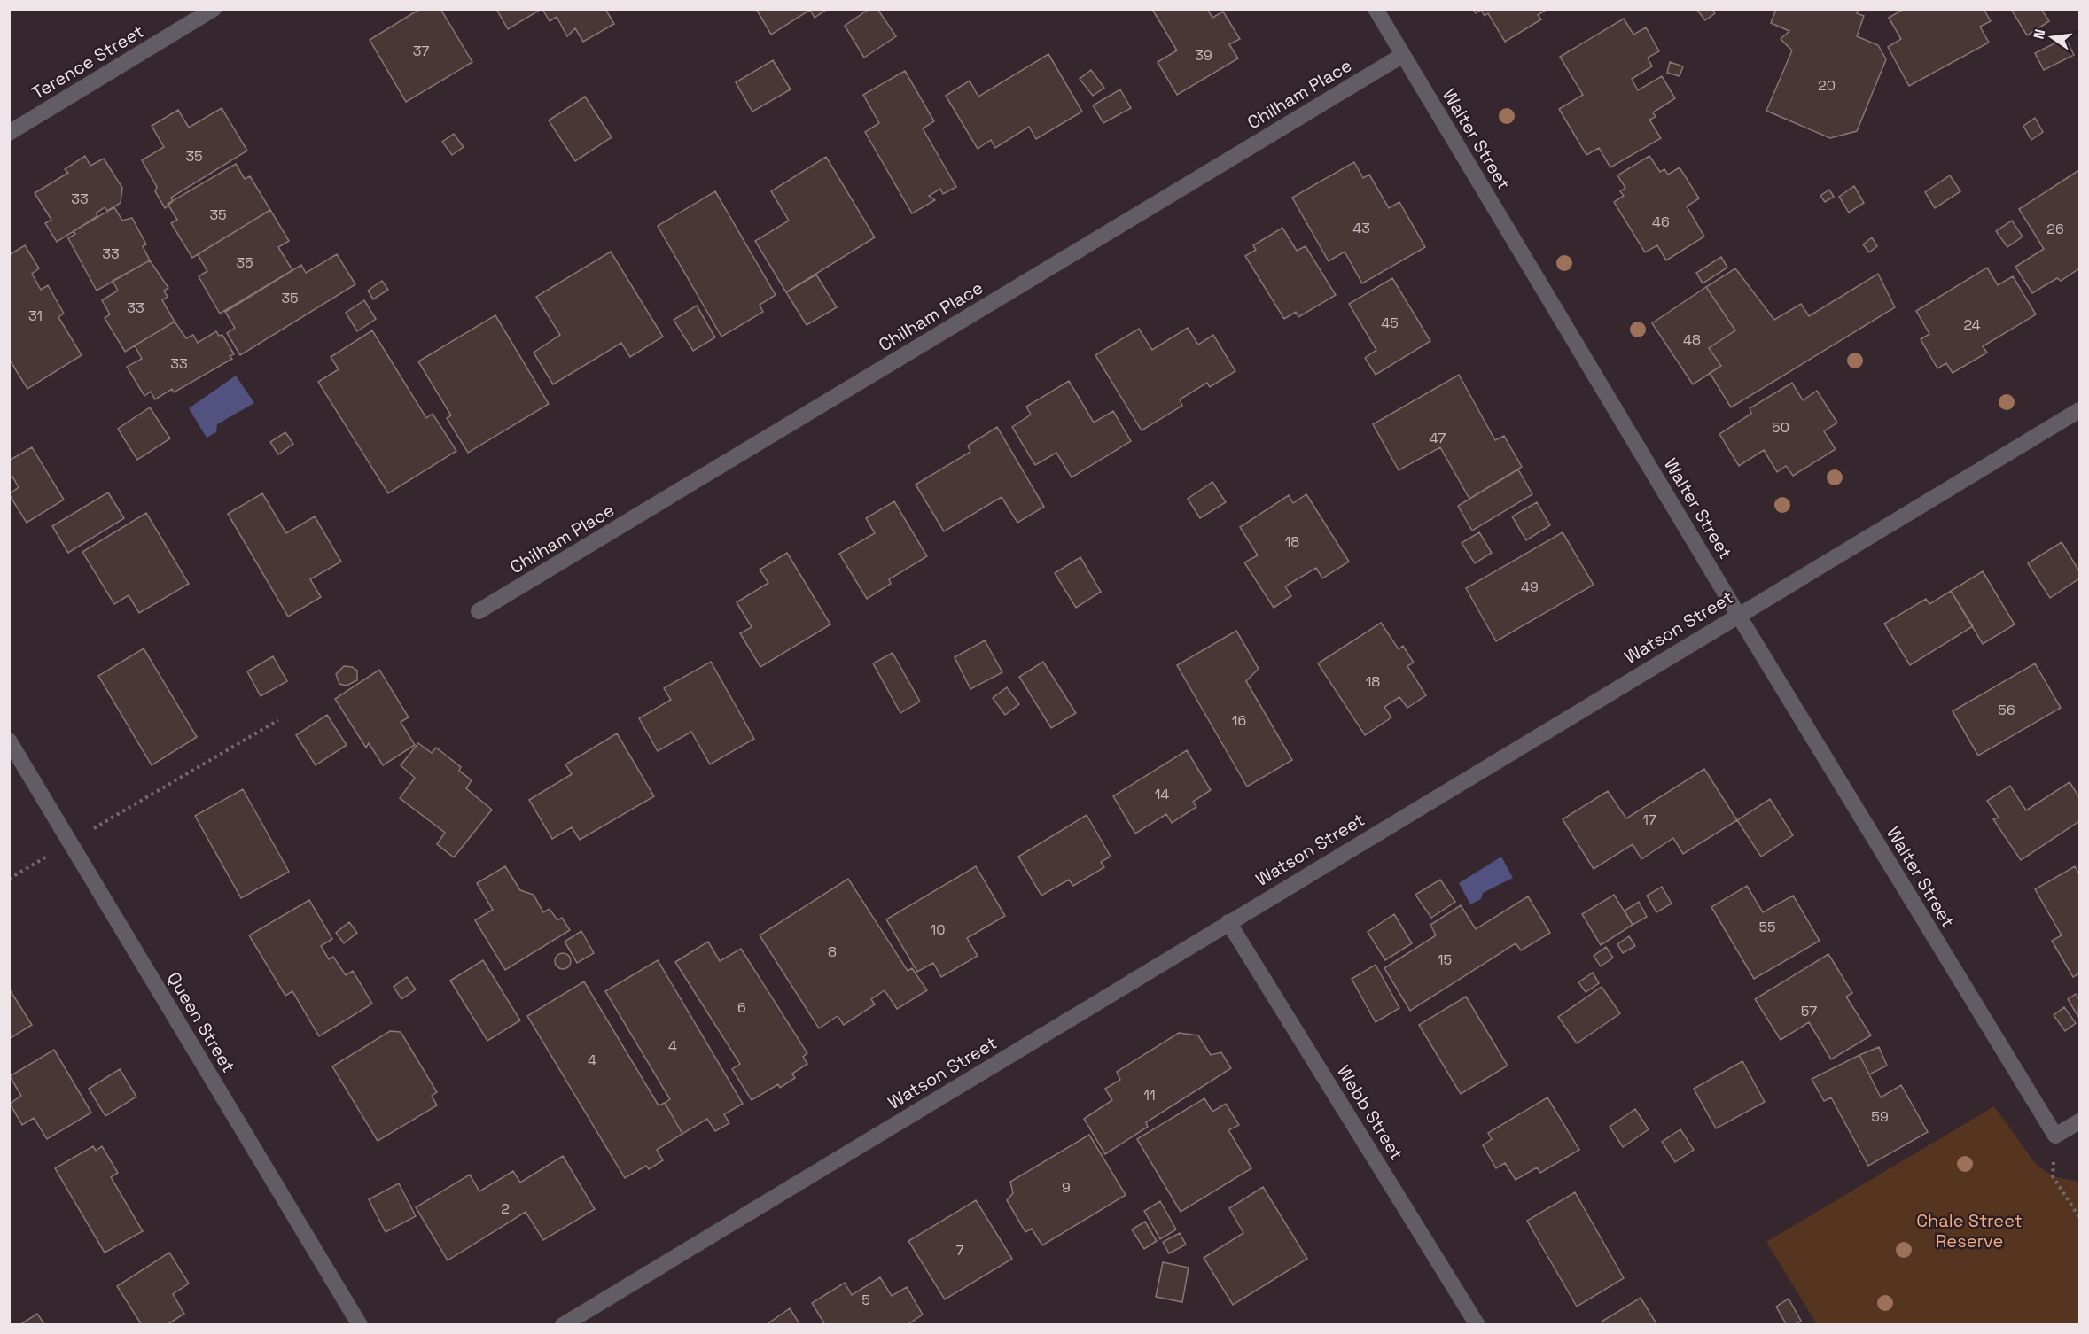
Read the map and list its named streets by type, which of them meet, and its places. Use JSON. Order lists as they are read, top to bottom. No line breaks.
{"streets":{"street":["Terence Street","Chilham Place","Walter Street","Watson Street","Queen Street","Webb Street"]},"crossings":[["Chilham Place","Walter Street"],["Walter Street","Watson Street"],["Watson Street","Webb Street"]],"parks":["Chale Street Reserve"],"house_numbers":["37","39","20","35","33","35","46","43","26","33","35","35","33","31","45","24","48","33","50","47","18","49","18","56","16","14","17","55","10","8","15","6","57","4","4","11","59","9","2","7","5"],"north":"left"}
